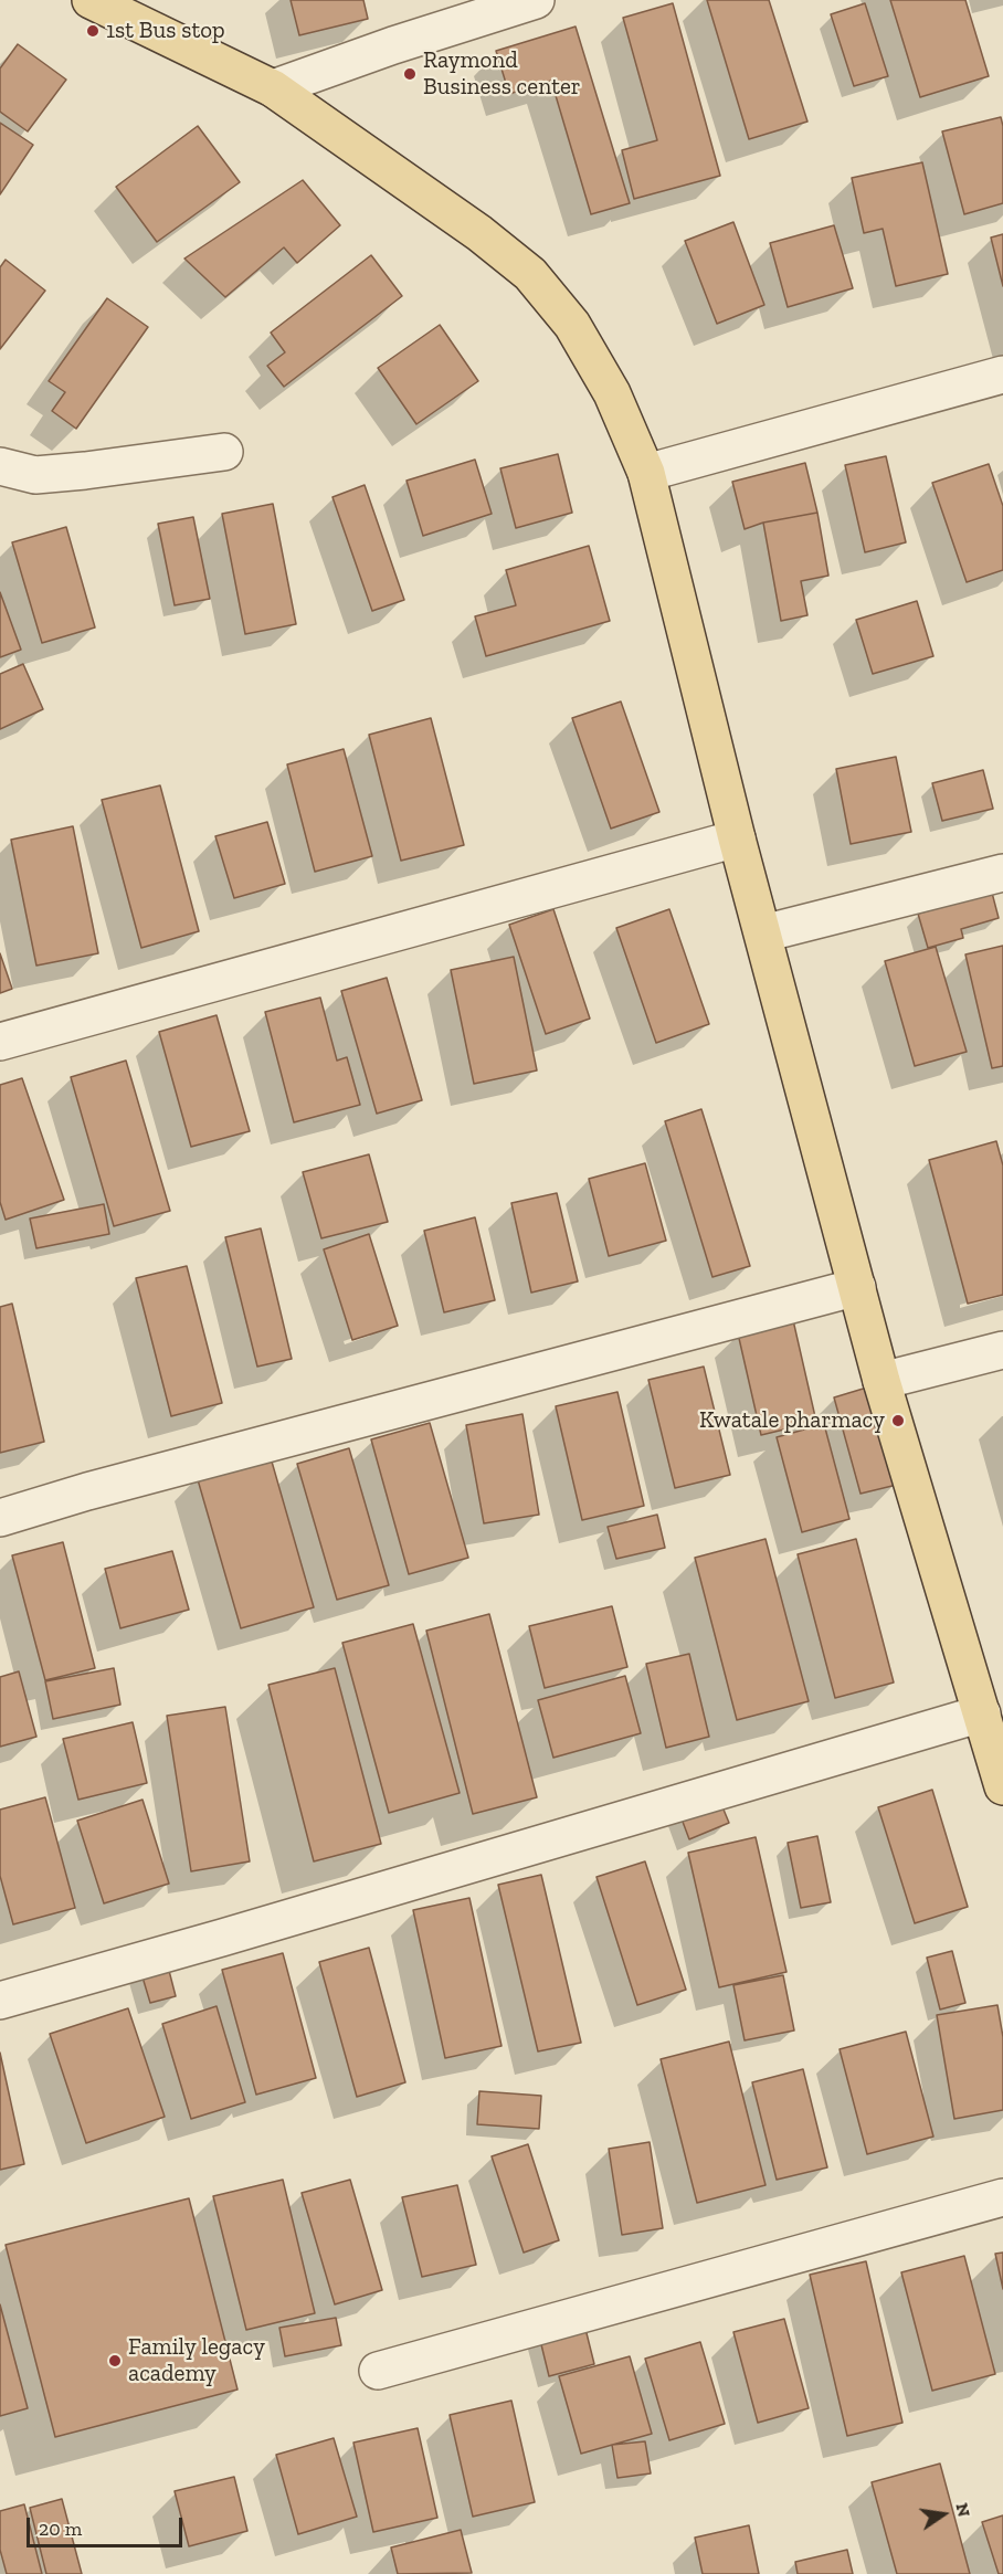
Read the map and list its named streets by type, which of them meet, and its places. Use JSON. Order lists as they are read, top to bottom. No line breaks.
{"places":["1st Bus stop","Raymond Business center","Kwatale pharmacy","Family legacy academy"],"scale_bar":"20 m","north":"right"}
